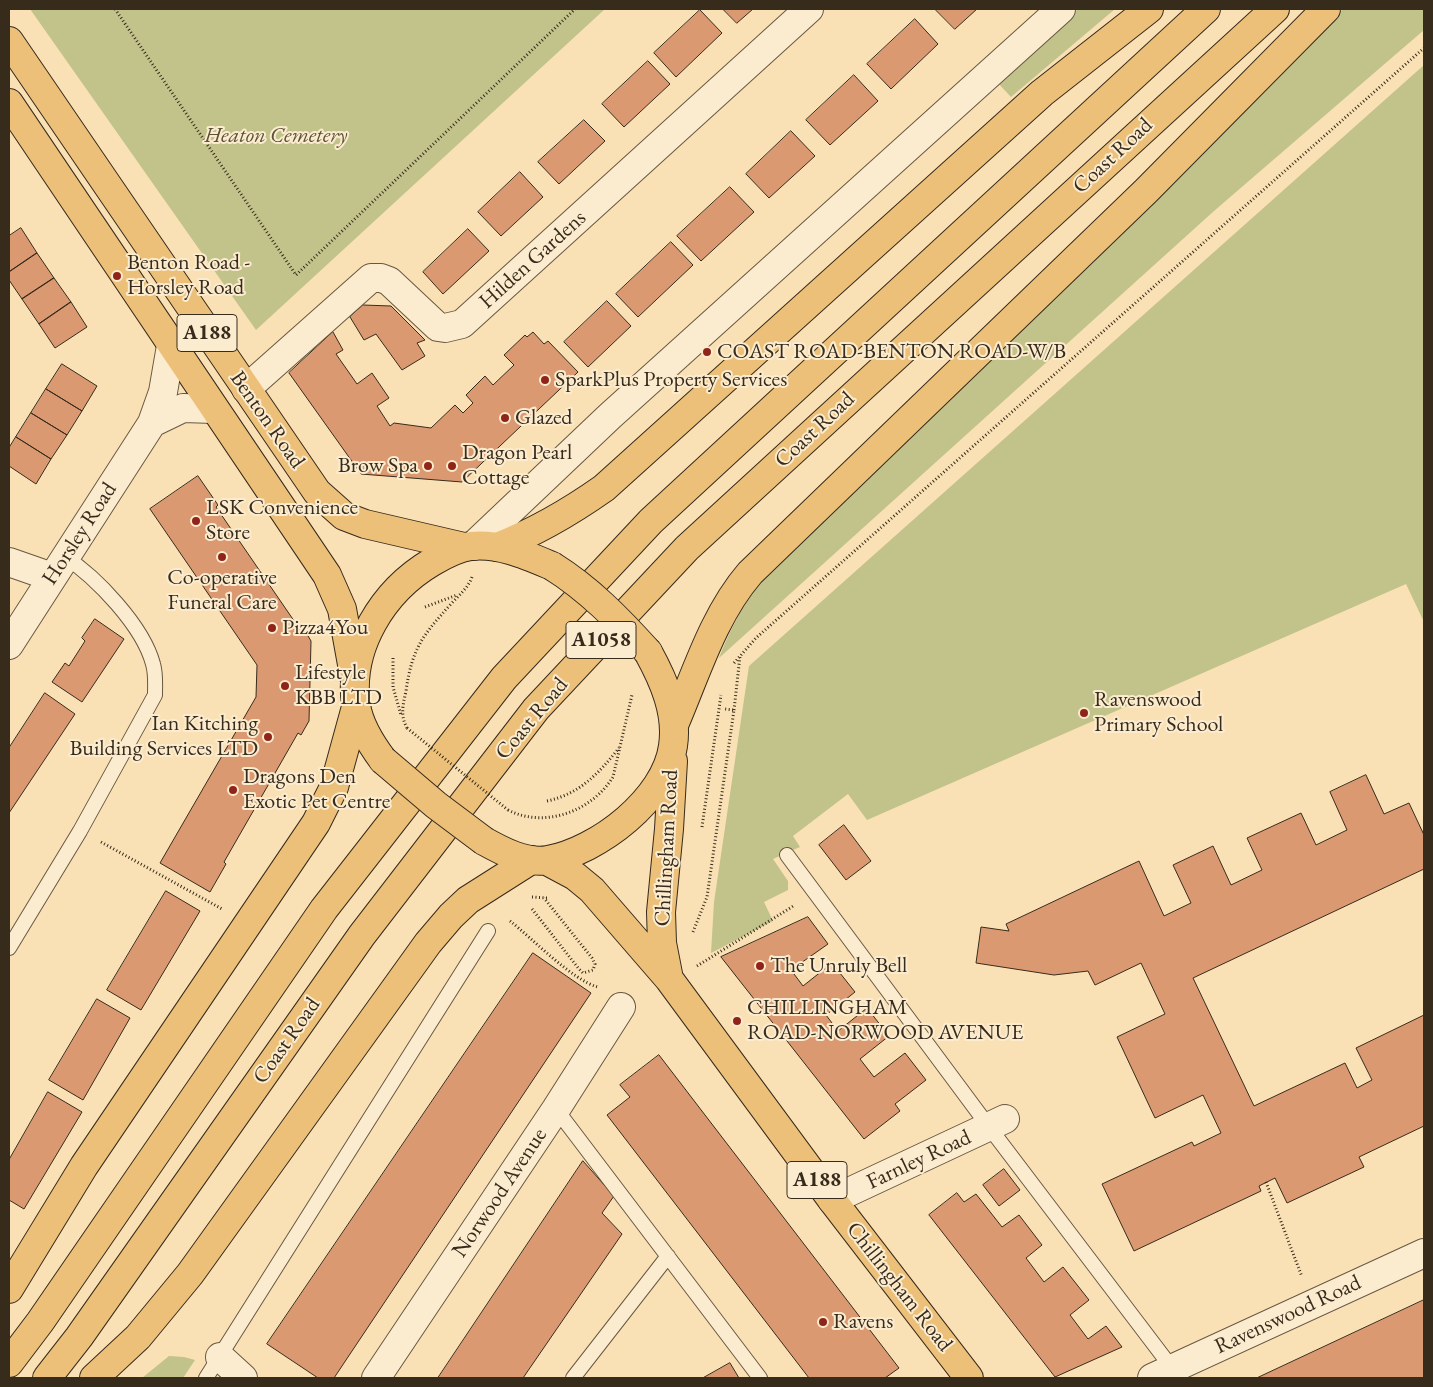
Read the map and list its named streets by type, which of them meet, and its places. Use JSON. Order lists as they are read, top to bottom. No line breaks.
{"streets":{"main road":["Coast Road","A188","Benton Road","A1058","Chillingham Road"],"street":["Hilden Gardens","Horsley Road","Farnley Road","Norwood Avenue","Ravenswood Road"]},"crossings":[["Hilden Gardens","Benton Road"],["Benton Road","Horsley Road"],["Benton Road","Chillingham Road"],["Chillingham Road","Farnley Road"]],"parks":["Heaton Cemetery"],"places":["Benton Road - Horsley Road","COAST ROAD-BENTON ROAD-W/B","SparkPlus Property Services","Glazed","Brow Spa","Dragon Pearl Cottage","LSK Convenience Store","Co-operative Funeral Care","Pizza4You","Lifestyle KBB LTD","Ravenswood Primary School","Ian Kitching Building Services LTD","Dragons Den Exotic Pet Centre","The Unruly Bell","CHILLINGHAM ROAD-NORWOOD AVENUE","Ravens"]}
